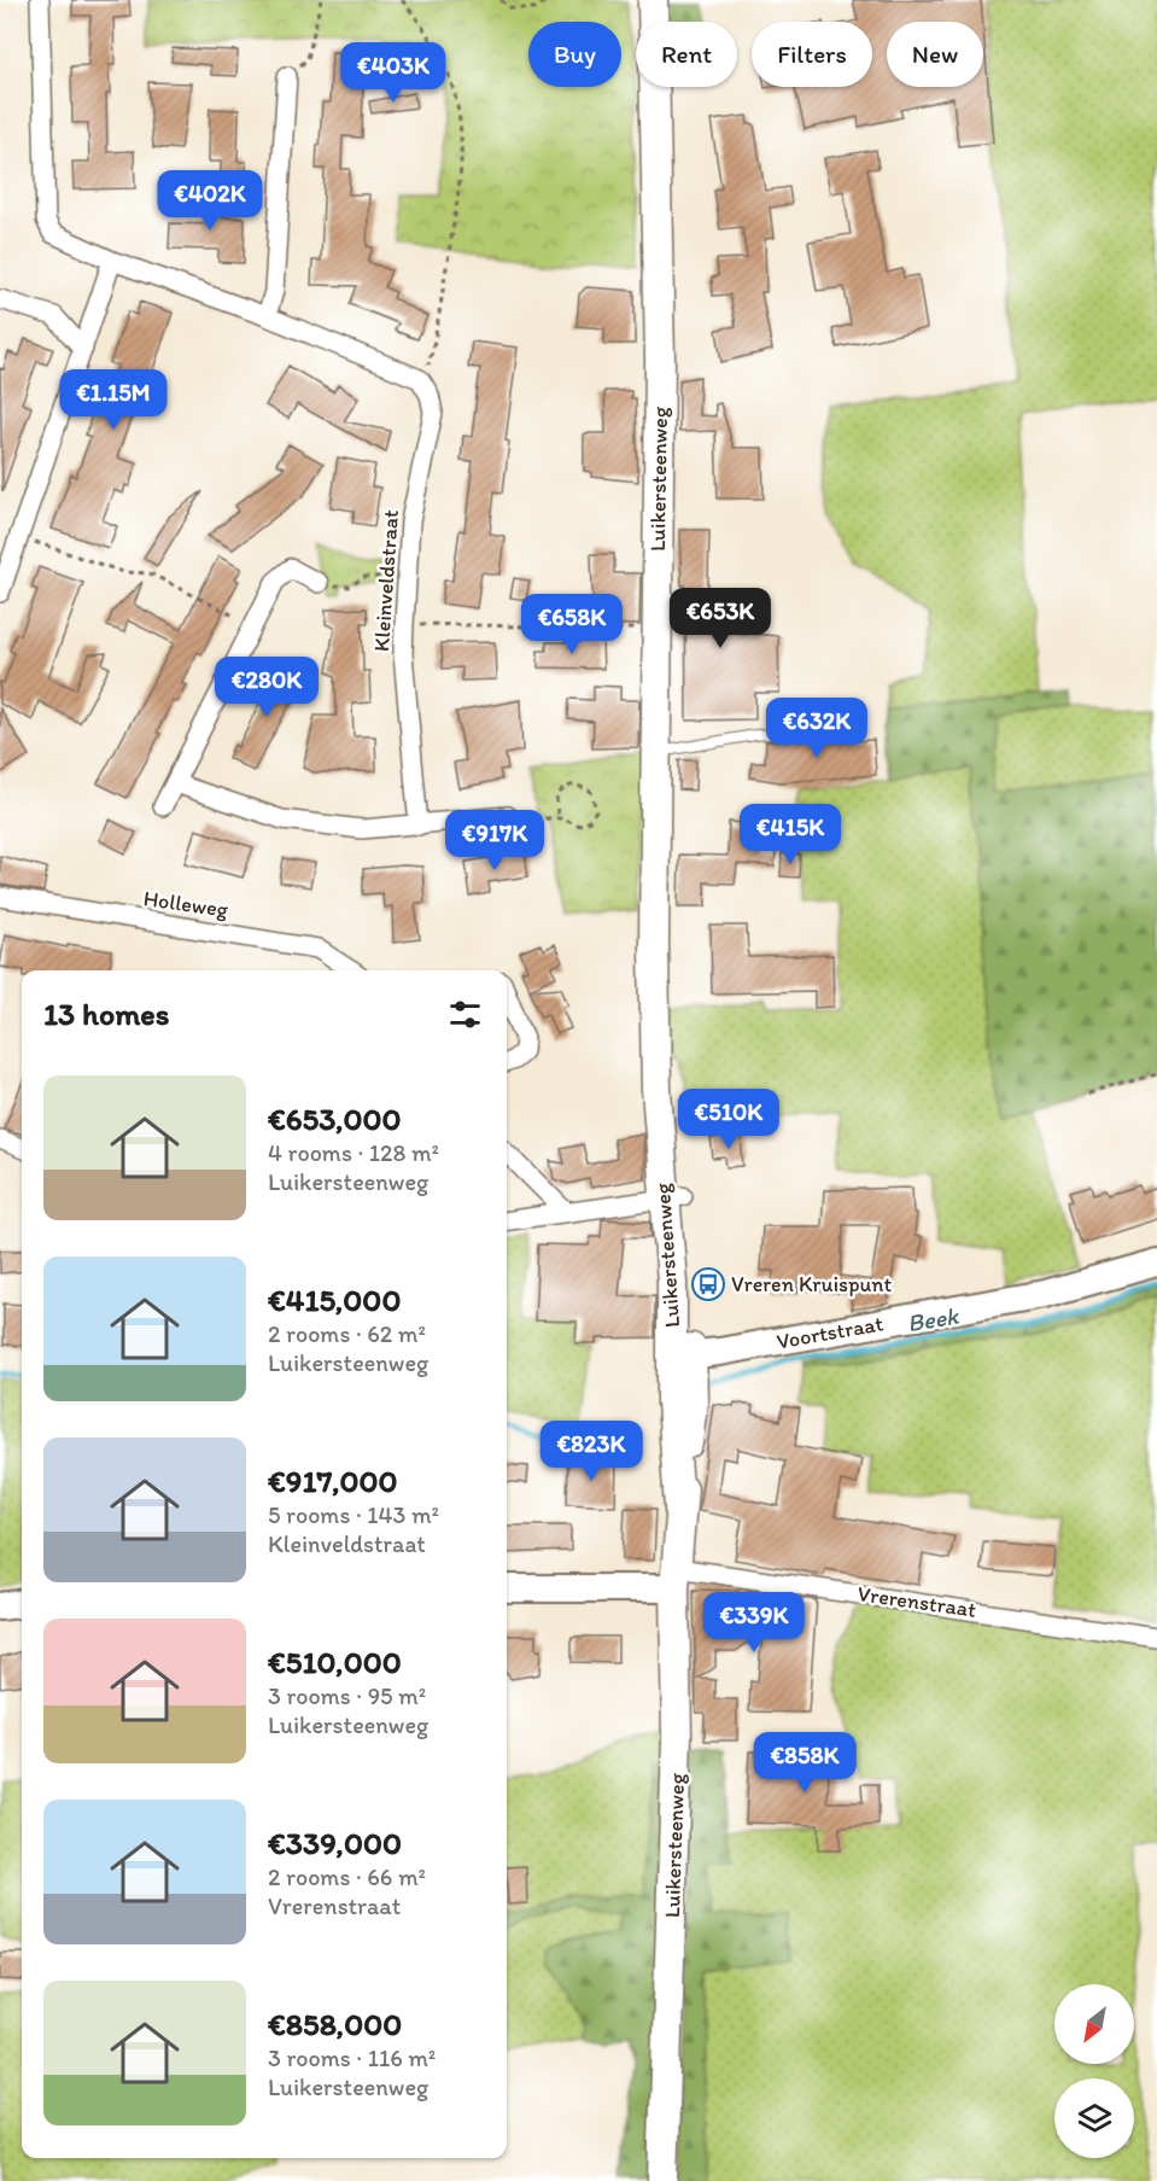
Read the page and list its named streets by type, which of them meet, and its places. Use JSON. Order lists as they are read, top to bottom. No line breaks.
{"streets":{"main road":["Luikersteenweg"],"street":["Kleinveldstraat","Holleweg","Voortstraat","Vrerenstraat"]},"crossings":[["Luikersteenweg","Voortstraat"],["Luikersteenweg","Vrerenstraat"]],"water":["Beek"],"places":{"bus stop":["Vreren Kruispunt"]},"north":"bottom left","page":{"chip":["Buy","Rent","Filters","New"],"price":["€403K","€402K","€1.15M","€653K","€658K","€280K","€632K","€415K","€917K","€510K","€823K","€339K","€858K"],"heading":"13 homes","list":[{"name":"€653,000","note":"4 rooms · 128 m² · Luikersteenweg"},{"name":"€415,000","note":"2 rooms · 62 m² · Luikersteenweg"},{"name":"€917,000","note":"5 rooms · 143 m² · Kleinveldstraat"},{"name":"€510,000","note":"3 rooms · 95 m² · Luikersteenweg"},{"name":"€339,000","note":"2 rooms · 66 m² · Vrerenstraat"},{"name":"€858,000","note":"3 rooms · 116 m² · Luikersteenweg"}]}}
